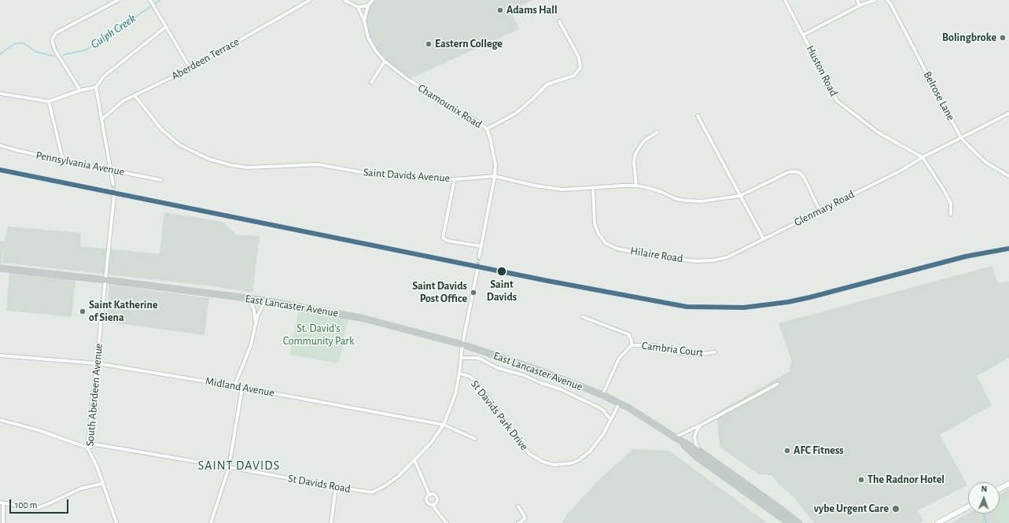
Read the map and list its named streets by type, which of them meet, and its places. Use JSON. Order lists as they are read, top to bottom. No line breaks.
{"streets":{"highway":["East Lancaster Avenue"],"street":["Aberdeen Terrace","Huston Road","Belrose Lane","Chamounix Road","Pennsylvania Avenue","Saint Davids Avenue","Glenmary Road","Hilaire Road","Cambria Court","Midland Avenue","South Aberdeen Avenue","St Davids Park Drive","St Davids Road"]},"crossings":[["Aberdeen Terrace","Saint Davids Avenue"],["Huston Road","Glenmary Road"],["Belrose Lane","Glenmary Road"],["Chamounix Road","Saint Davids Avenue"],["Saint Davids Avenue","Glenmary Road"],["Saint Davids Avenue","Hilaire Road"],["Glenmary Road","Hilaire Road"],["East Lancaster Avenue","Cambria Court"],["East Lancaster Avenue","South Aberdeen Avenue"],["East Lancaster Avenue","St Davids Park Drive"],["East Lancaster Avenue","St Davids Road"],["Midland Avenue","South Aberdeen Avenue"],["Midland Avenue","St Davids Road"],["South Aberdeen Avenue","St Davids Road"],["St Davids Park Drive","St Davids Road"]],"districts":["SAINT DAVIDS"],"water":["Gulph Creek"],"parks":["St. David's Community Park"],"places":["Adams Hall","Bolingbroke","Eastern College","Saint Davids","Saint Davids Post Office","Saint Katherine of Siena","AFC Fitness","The Radnor Hotel","vybe Urgent Care"],"scale_bar":"100 m","north":"top"}
